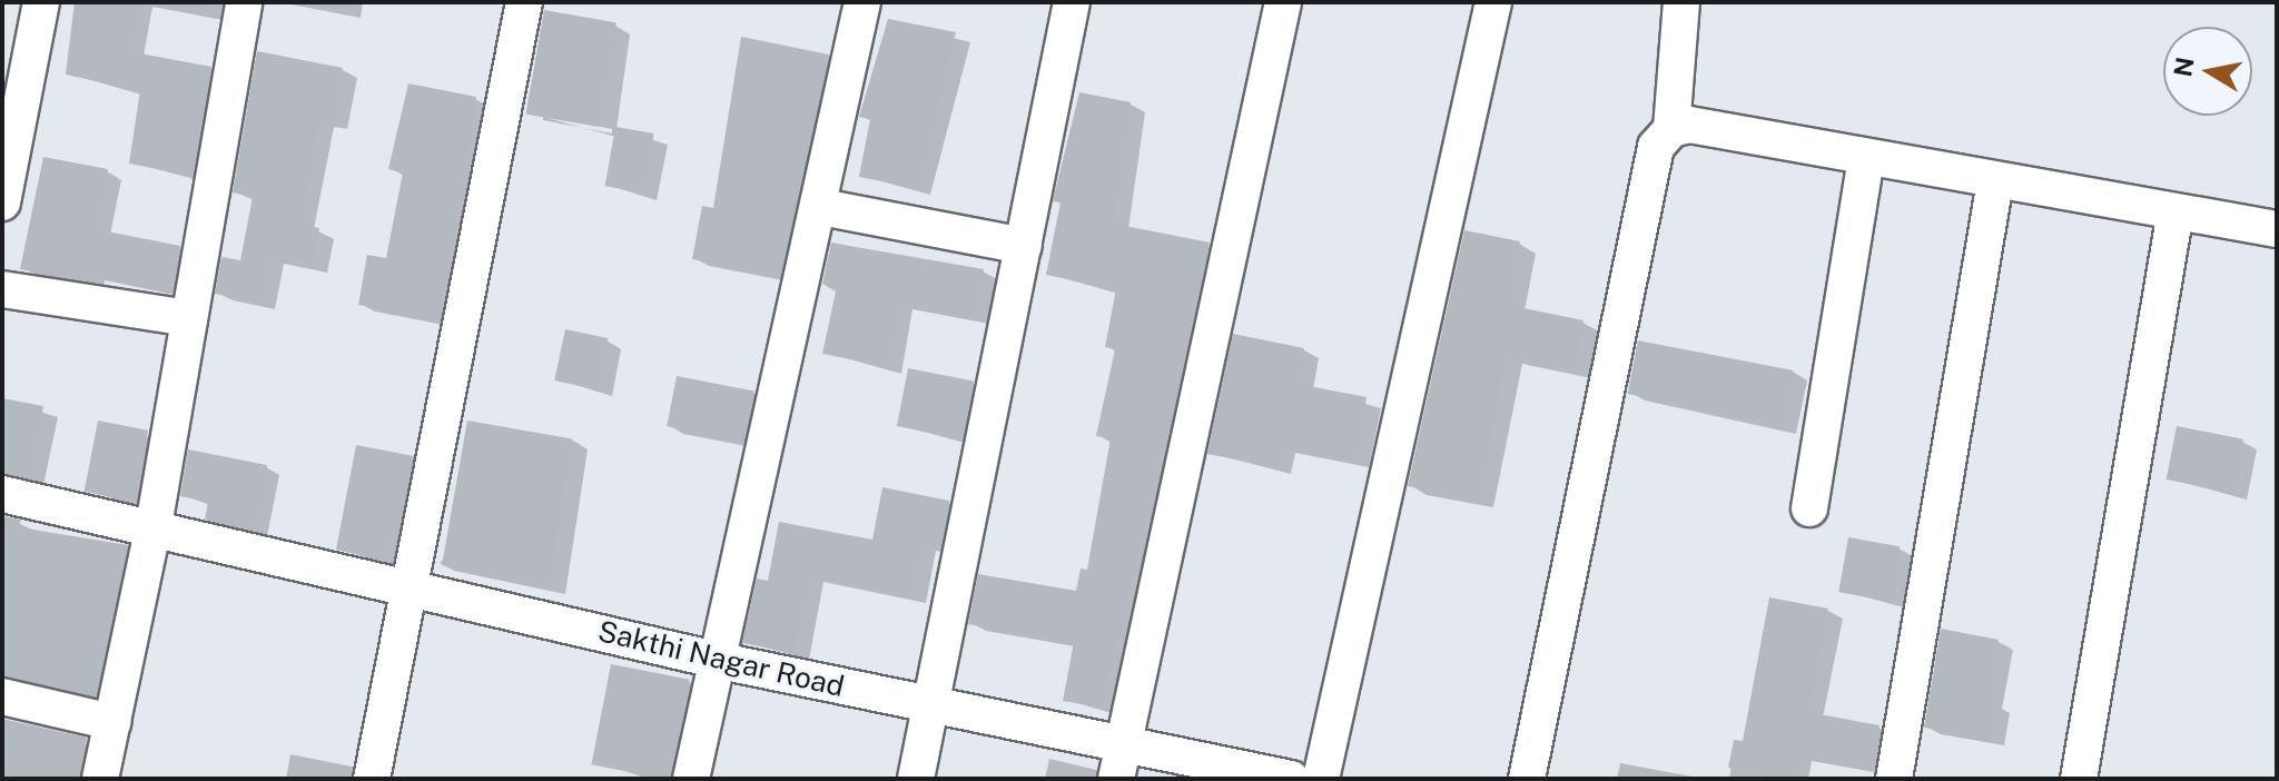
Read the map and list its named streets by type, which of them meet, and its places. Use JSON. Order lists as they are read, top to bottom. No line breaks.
{"streets":{"street":["Sakthi Nagar Road"]},"north":"left"}
